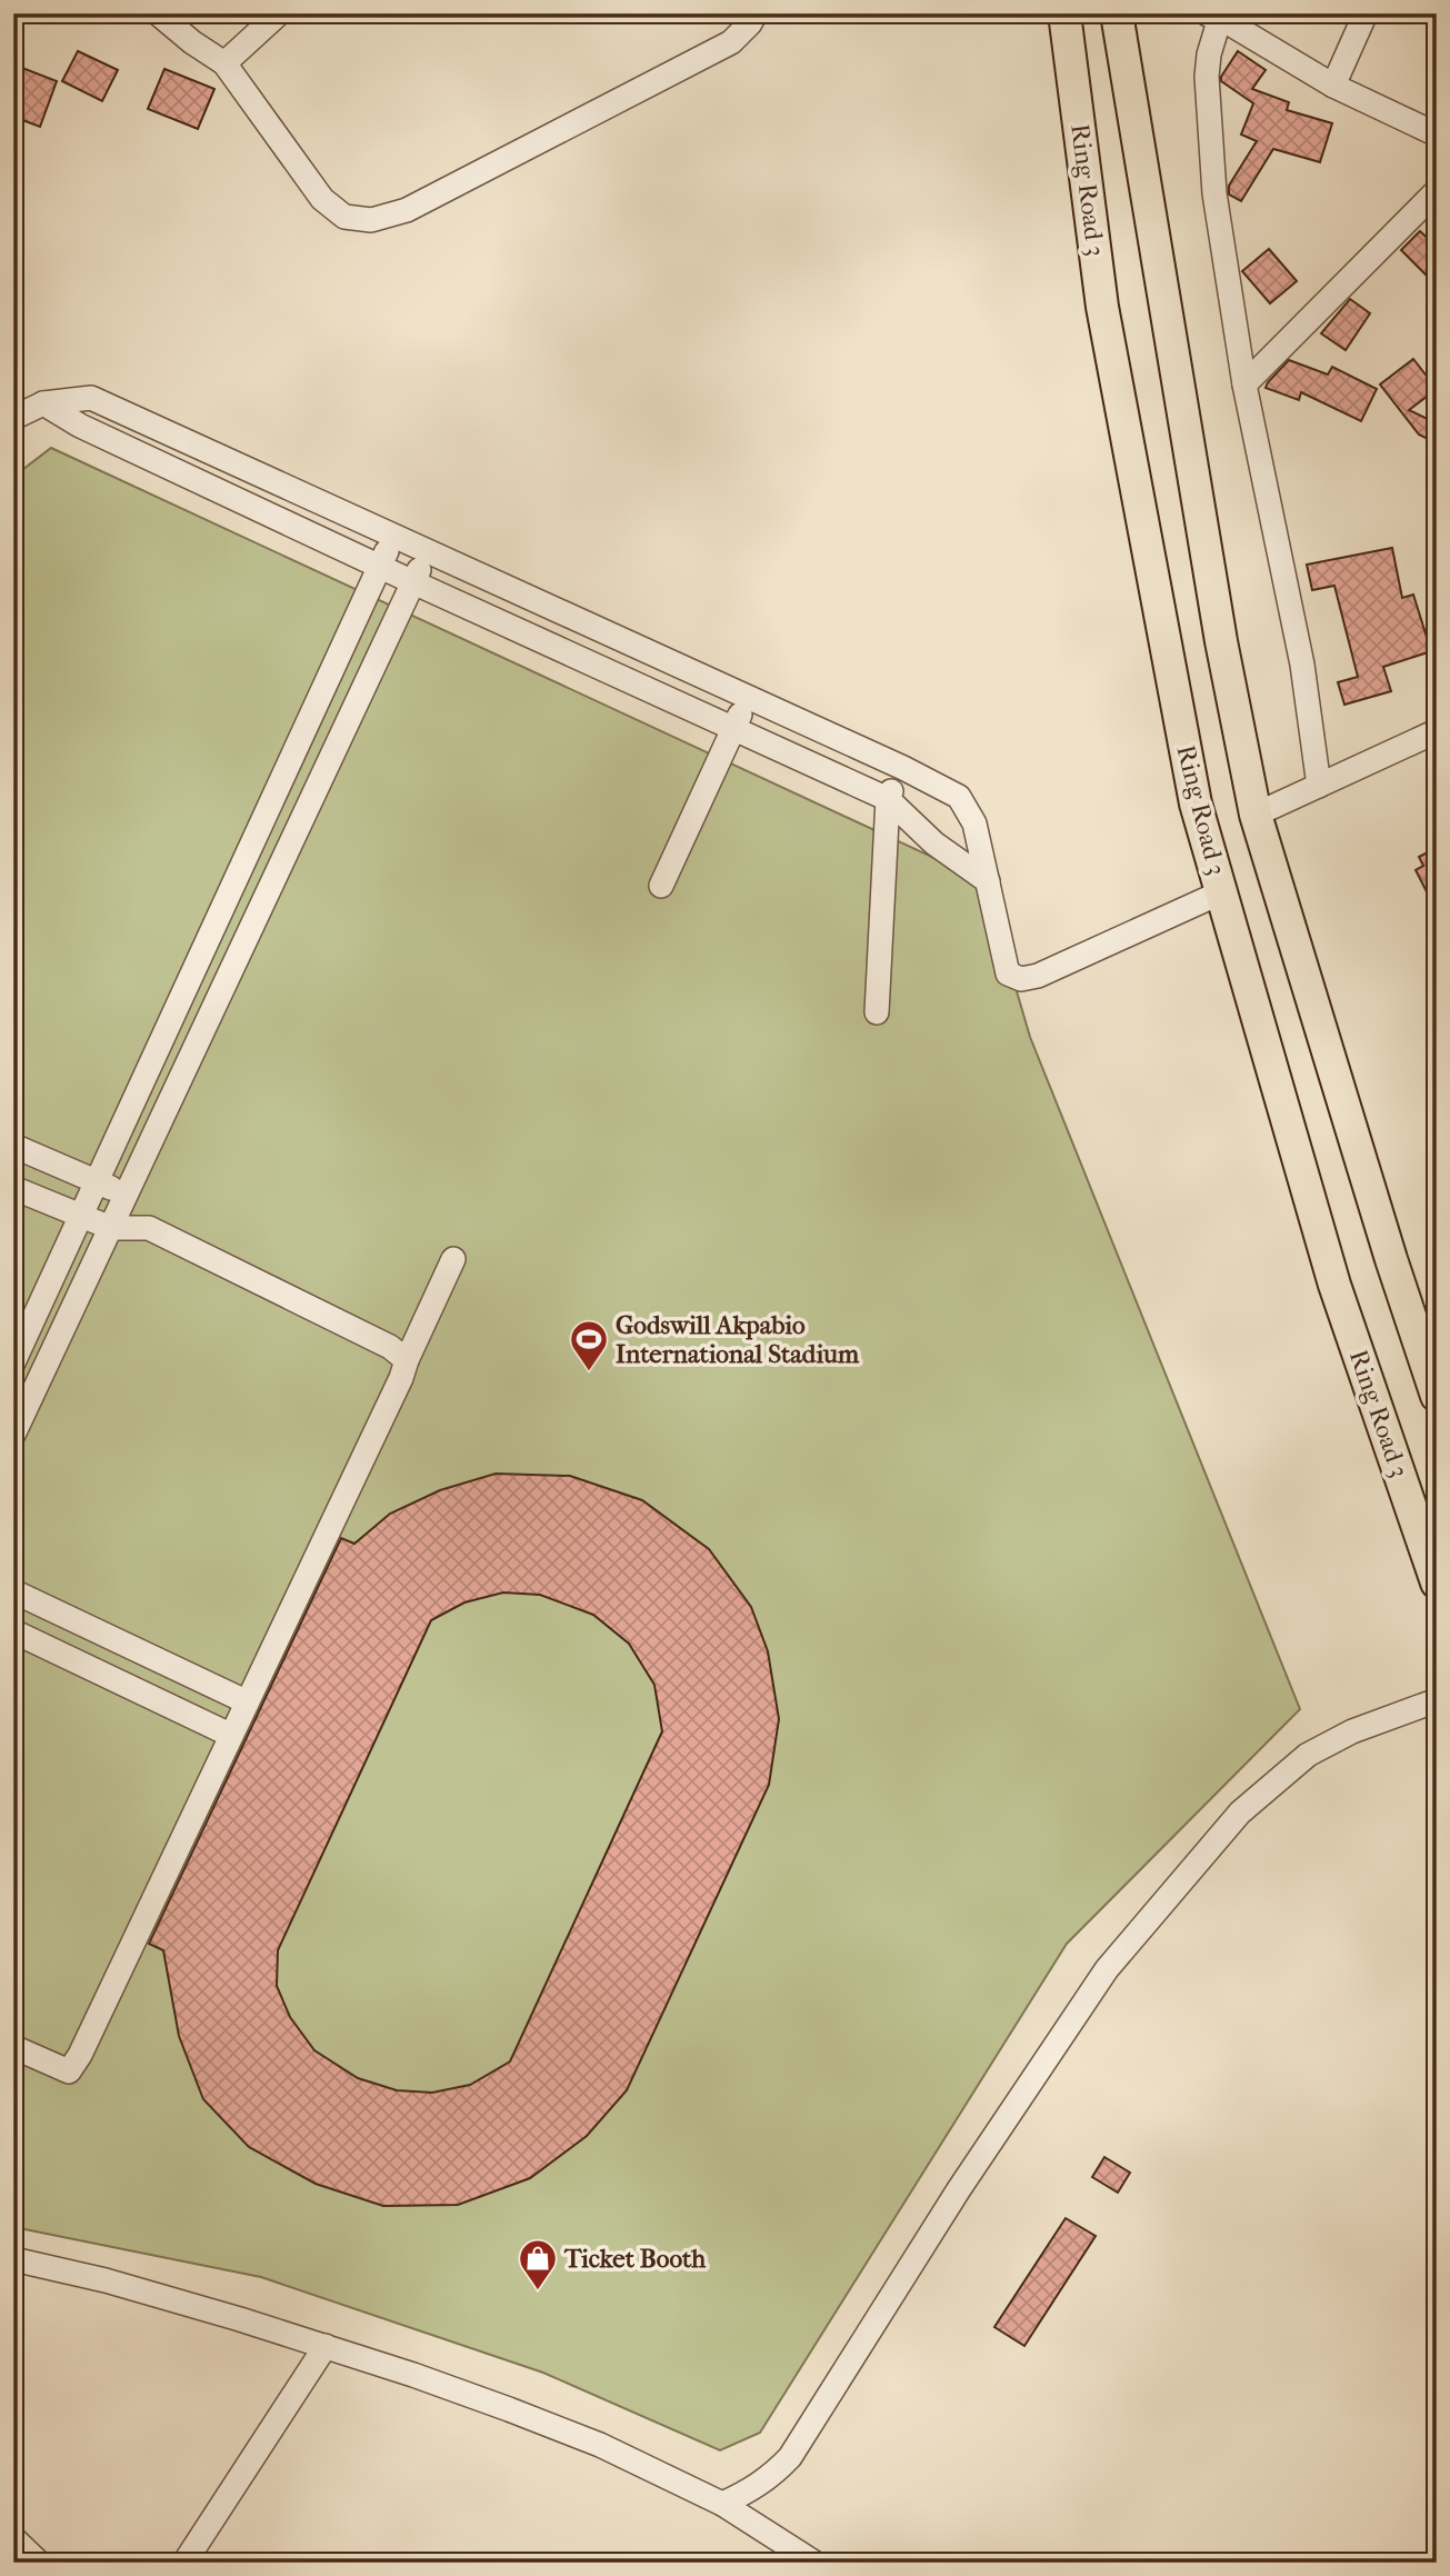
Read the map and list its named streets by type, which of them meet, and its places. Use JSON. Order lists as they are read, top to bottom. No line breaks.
{"streets":{"main road":["Ring Road 3"]},"places":{"sports":["Godswill Akpabio International Stadium"],"shop":["Ticket Booth"]}}
